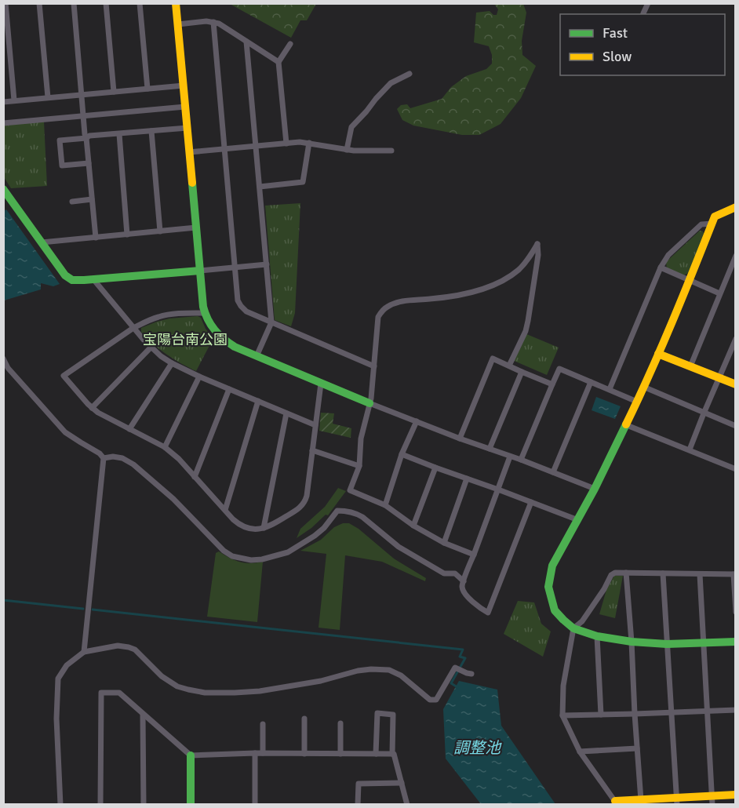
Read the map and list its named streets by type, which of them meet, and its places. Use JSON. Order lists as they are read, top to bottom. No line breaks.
{"water":["調整池"],"parks":["宝陽台南公園"],"legend":["Fast","Slow"]}
